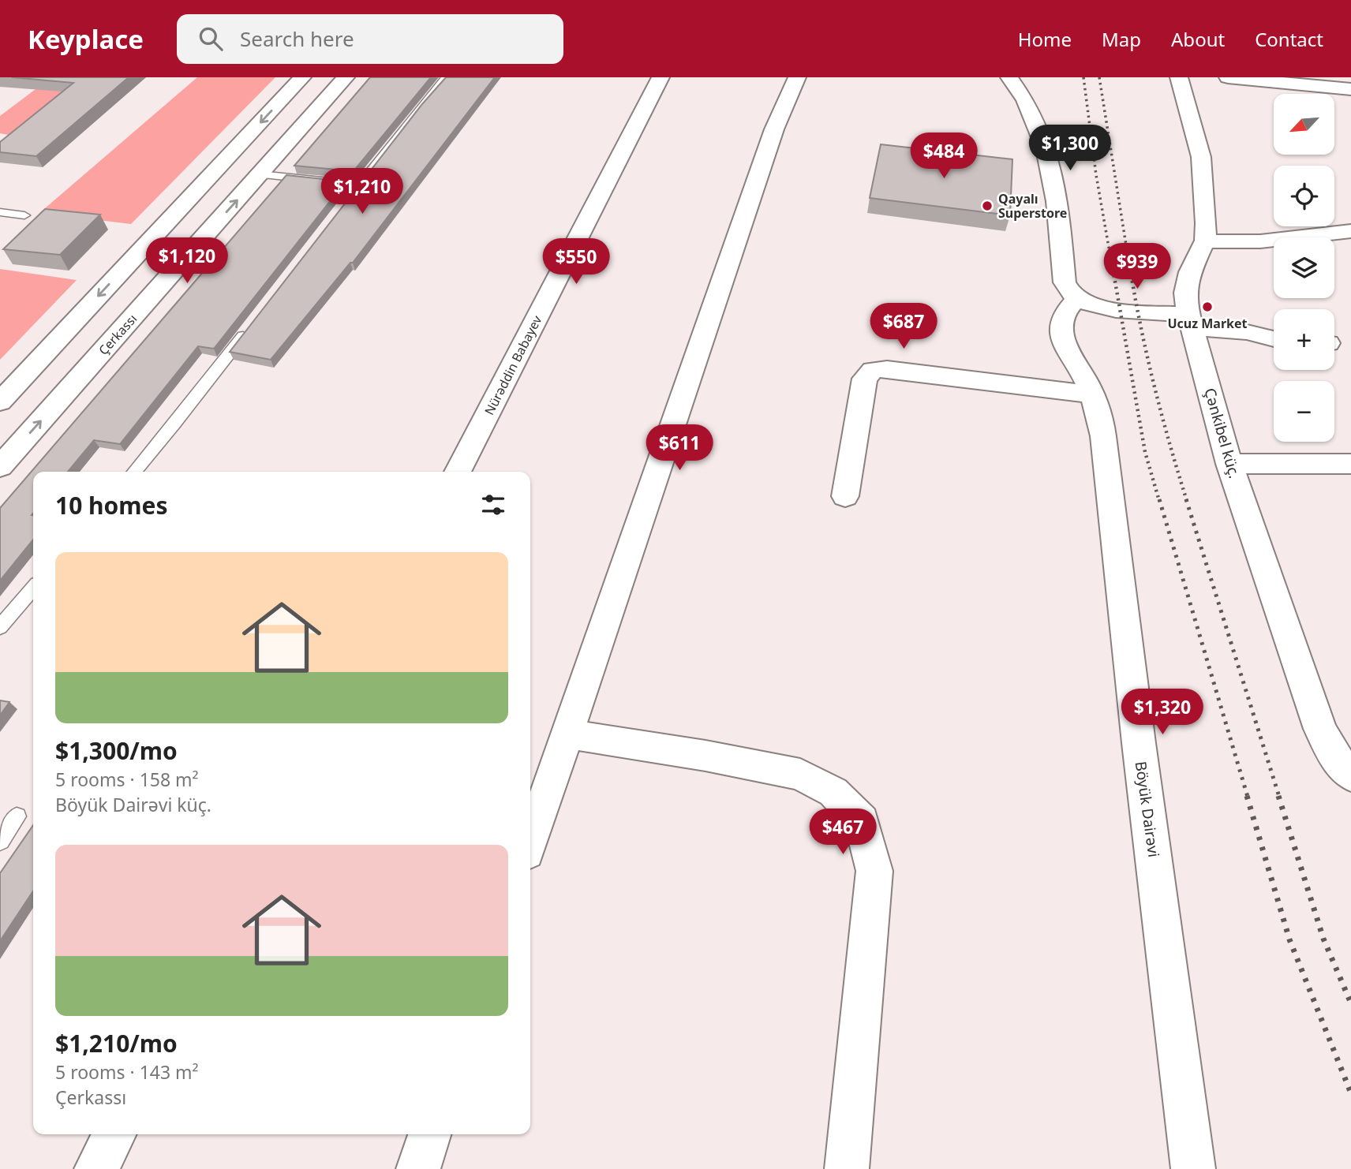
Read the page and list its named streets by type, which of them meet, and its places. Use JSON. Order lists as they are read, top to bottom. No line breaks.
{"streets":{"street":["Çerkassı","Nürəddin Babayev","Çənkibel küç.","Böyük Dairəvi"]},"places":["Qayalı Superstore","Ucuz Market"],"north":"bottom left","page":{"header":"Keyplace","search":"Search here","nav":["Home","Map","About","Contact"],"map_buttons":["+","−"],"price":["$1,300","$484","$1,210","$1,120","$550","$939","$687","$611","$1,320","$467"],"heading":"10 homes","list":[{"name":"$1,300/mo","note":"5 rooms · 158 m² · Böyük Dairəvi küç."},{"name":"$1,210/mo","note":"5 rooms · 143 m² · Çerkassı"}]}}
